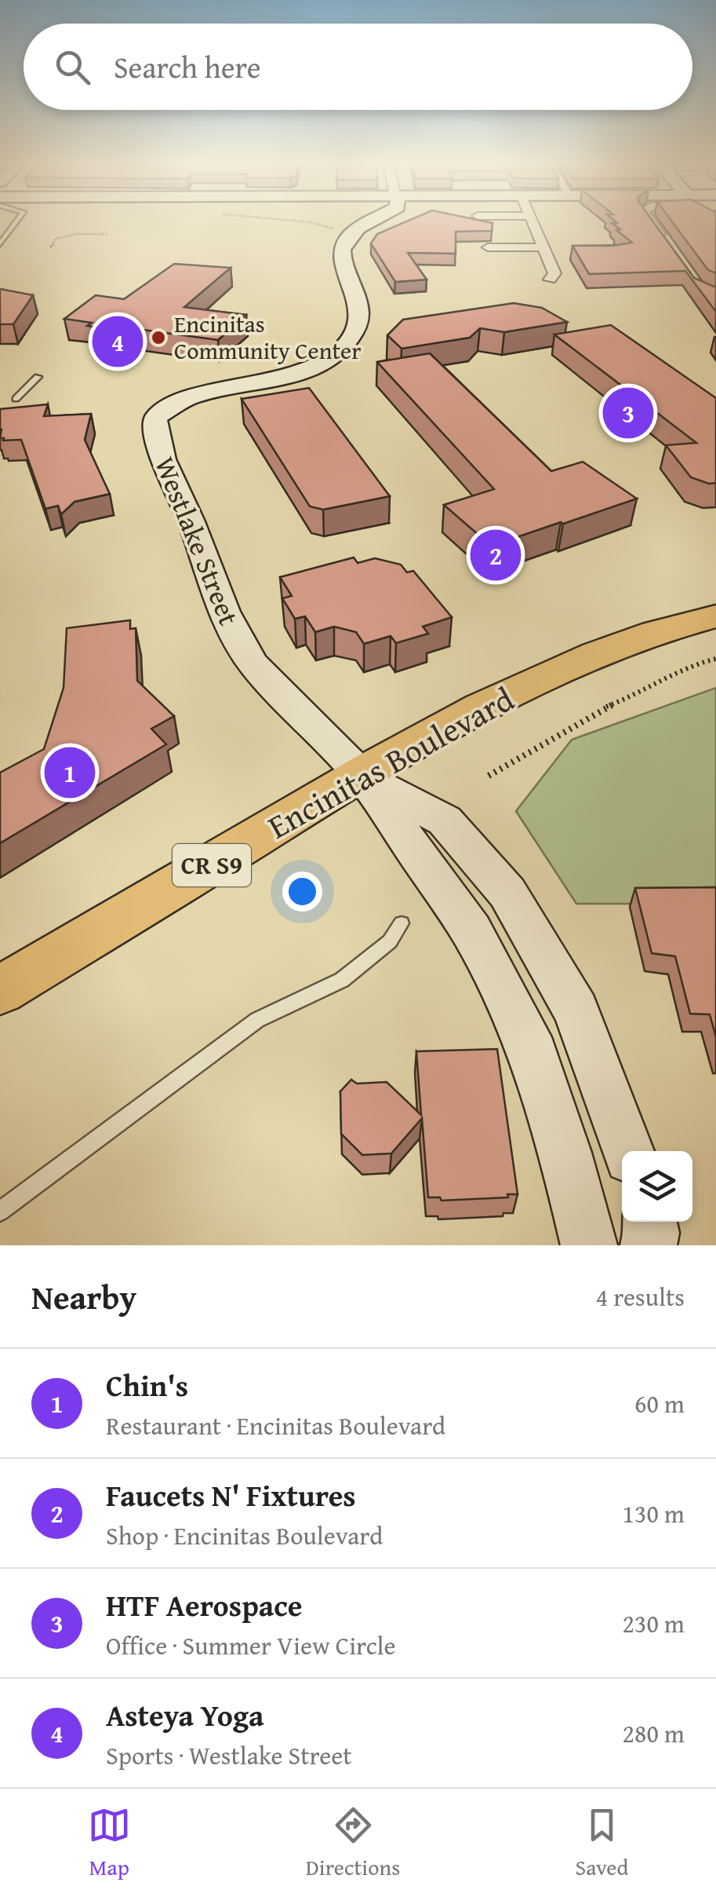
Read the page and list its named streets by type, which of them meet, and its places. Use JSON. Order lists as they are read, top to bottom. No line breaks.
{"streets":{"main road":["Encinitas Boulevard","CR S9"],"street":["Westlake Street"]},"crossings":[["Westlake Street","Encinitas Boulevard"]],"places":["Encinitas Community Center"],"page":{"search":"Search here","pins":["4","3","2","1"],"heading":["Nearby","4 results"],"list":[{"mark":"1","name":"Chin's","note":"Restaurant · Encinitas Boulevard","value":"60 m"},{"mark":"2","name":"Faucets N' Fixtures","note":"Shop · Encinitas Boulevard","value":"130 m"},{"mark":"3","name":"HTF Aerospace","note":"Office · Summer View Circle","value":"230 m"},{"mark":"4","name":"Asteya Yoga","note":"Sports · Westlake Street","value":"280 m"}],"nav":["Map","Directions","Saved"]}}
